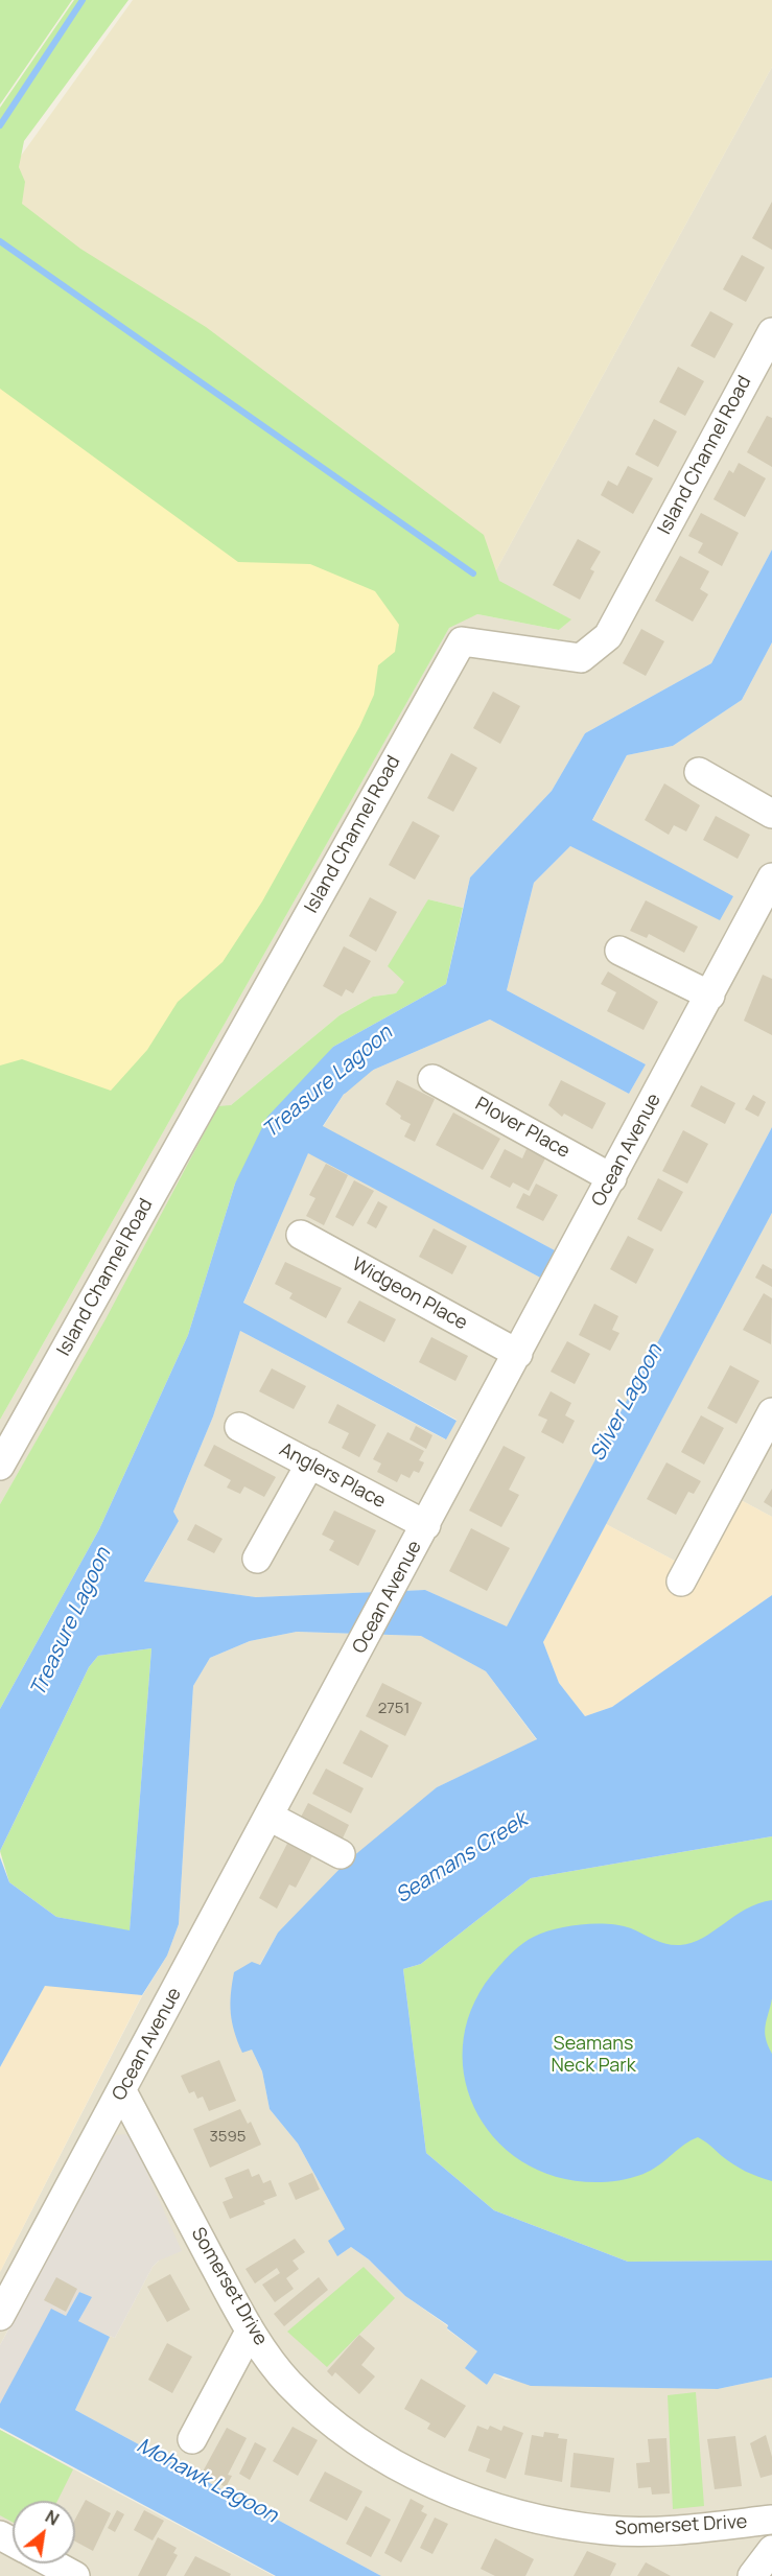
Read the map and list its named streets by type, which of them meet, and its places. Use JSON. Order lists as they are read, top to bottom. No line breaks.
{"streets":{"street":["Island Channel Road","Plover Place","Ocean Avenue","Widgeon Place","Anglers Place","Somerset Drive"]},"crossings":[["Plover Place","Ocean Avenue"],["Ocean Avenue","Widgeon Place"],["Ocean Avenue","Anglers Place"],["Ocean Avenue","Somerset Drive"]],"water":["Treasure Lagoon","Silver Lagoon","Seamans Creek","Mohawk Lagoon"],"parks":["Seamans Neck Park"],"house_numbers":["2751","3595"],"north":"top right"}
